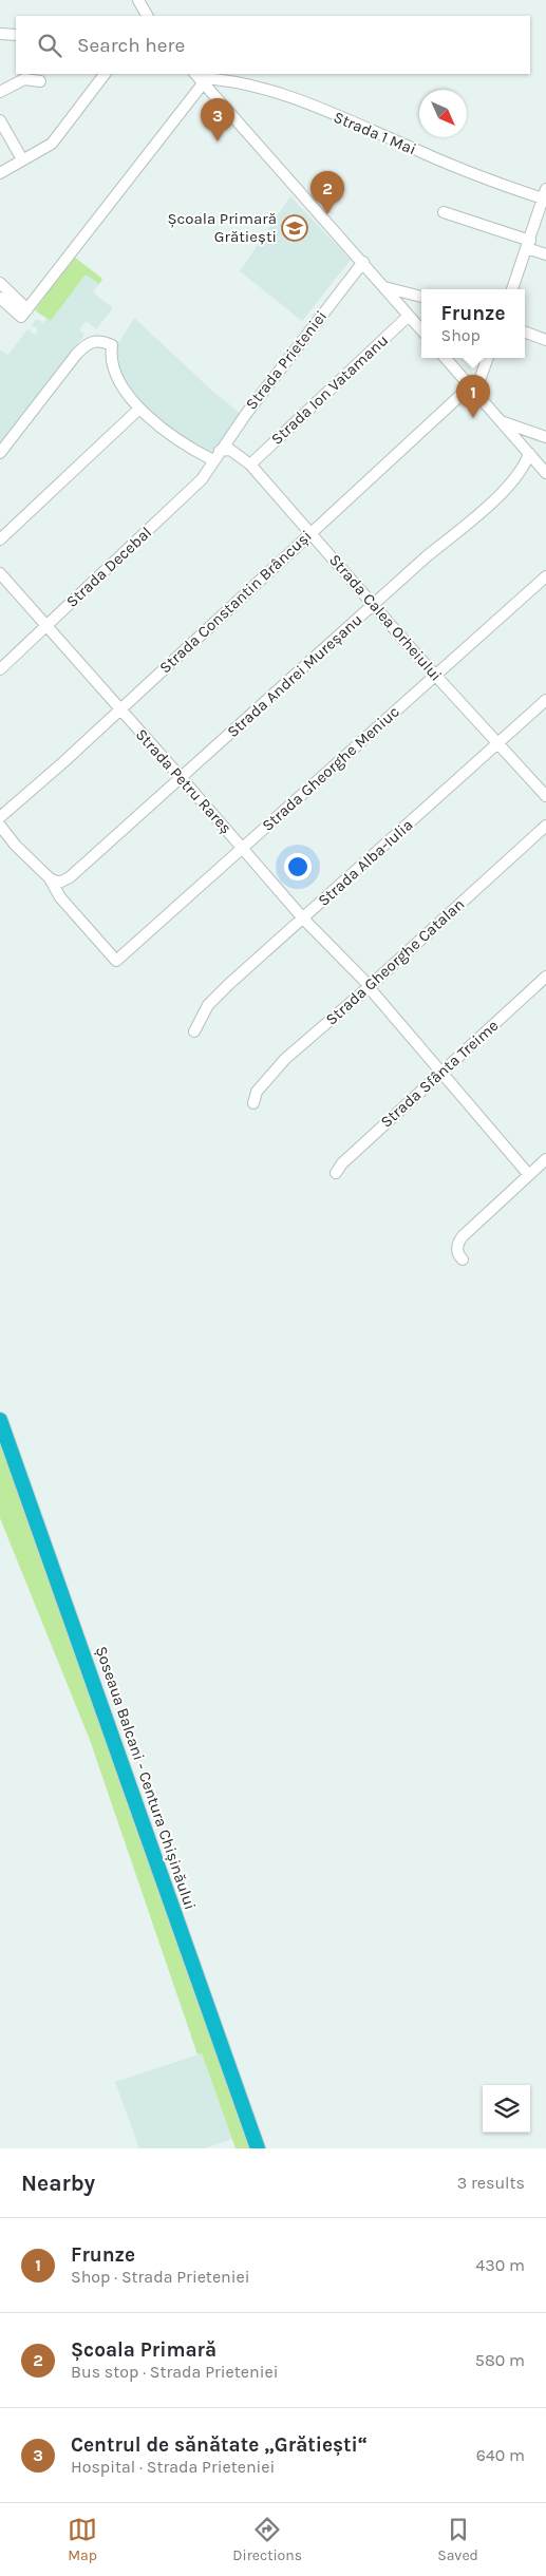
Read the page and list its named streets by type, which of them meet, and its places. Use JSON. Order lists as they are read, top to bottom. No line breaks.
{"streets":{"highway":["Șoseaua Balcani - Centura Chișinăului"],"street":["Strada 1 Mai","Strada Prieteniei","Strada Ion Vatamanu","Strada Decebal","Strada Constantin Brâncuși","Strada Calea Orheiului","Strada Andrei Mureșanu","Strada Gheorghe Meniuc","Strada Petru Rareș","Strada Alba-Iulia","Strada Gheorghe Catalan","Strada Sfânta Treime"]},"crossings":[["Strada Prieteniei","Strada Decebal"],["Strada Prieteniei","Strada Calea Orheiului"],["Strada Ion Vatamanu","Strada Calea Orheiului"],["Strada Decebal","Strada Petru Rareș"],["Strada Constantin Brâncuși","Strada Calea Orheiului"],["Strada Constantin Brâncuși","Strada Petru Rareș"],["Strada Calea Orheiului","Strada Andrei Mureșanu"],["Strada Calea Orheiului","Strada Gheorghe Meniuc"],["Strada Calea Orheiului","Strada Alba-Iulia"],["Strada Andrei Mureșanu","Strada Gheorghe Meniuc"],["Strada Andrei Mureșanu","Strada Petru Rareș"],["Strada Gheorghe Meniuc","Strada Petru Rareș"],["Strada Petru Rareș","Strada Alba-Iulia"],["Strada Petru Rareș","Strada Gheorghe Catalan"],["Strada Petru Rareș","Strada Sfânta Treime"]],"places":{"school or university":["Școala Primară Grătiești"]},"north":"bottom right","page":{"search":"Search here","pins":["3","2","1"],"popup":["Frunze","Shop"],"heading":["Nearby","3 results"],"list":[{"mark":"1","name":"Frunze","note":"Shop · Strada Prieteniei","value":"430 m"},{"mark":"2","name":"Școala Primară","note":"Bus stop · Strada Prieteniei","value":"580 m"},{"mark":"3","name":"Centrul de sănătate „Grătiești“","note":"Hospital · Strada Prieteniei","value":"640 m"}],"nav":["Map","Directions","Saved"]}}
